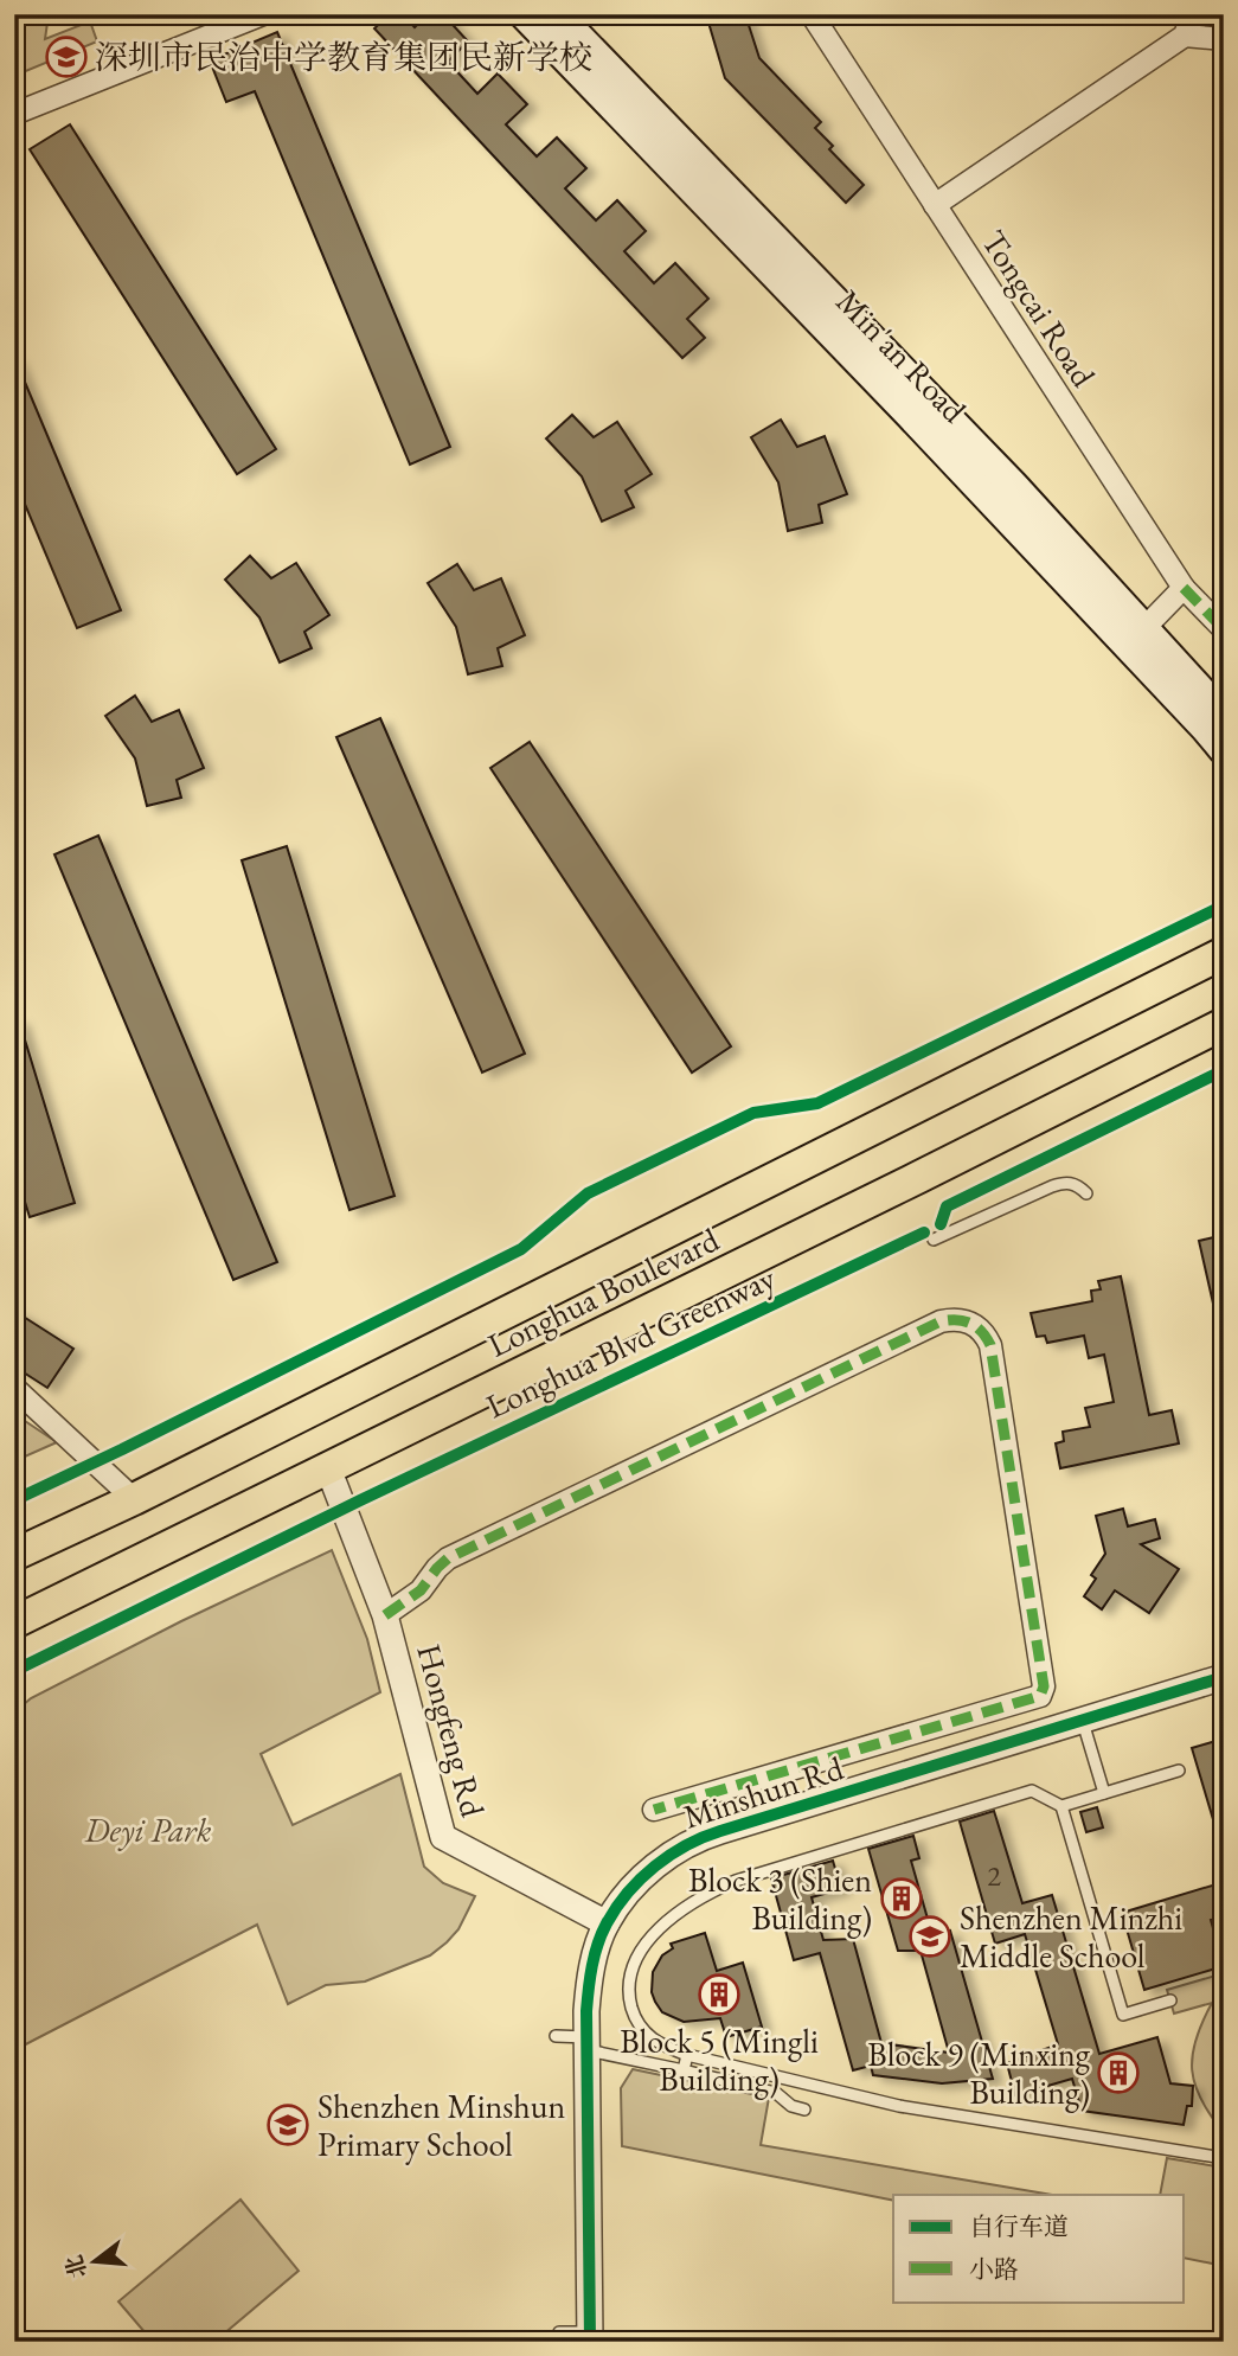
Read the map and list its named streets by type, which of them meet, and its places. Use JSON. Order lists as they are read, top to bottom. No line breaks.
{"streets":{"main road":["Min'an Road","Longhua Boulevard"],"street":["Tongcai Road","Hongfeng Rd","Minshun Rd"],"cycle path":["Longhua Blvd Greenway"]},"crossings":[["Longhua Boulevard","Hongfeng Rd"],["Hongfeng Rd","Minshun Rd"]],"parks":["Deyi Park"],"places":{"school or university":["深圳市民治中学教育集团民新学校","Shenzhen Minzhi Middle School","Shenzhen Minshun Primary School"],"building":["Block 3 (Shien Building)","Block 5 (Mingli Building)","Block 9 (Minxing Building)"]},"house_numbers":["2"],"legend":["自行车道","小路"],"north":"left"}
